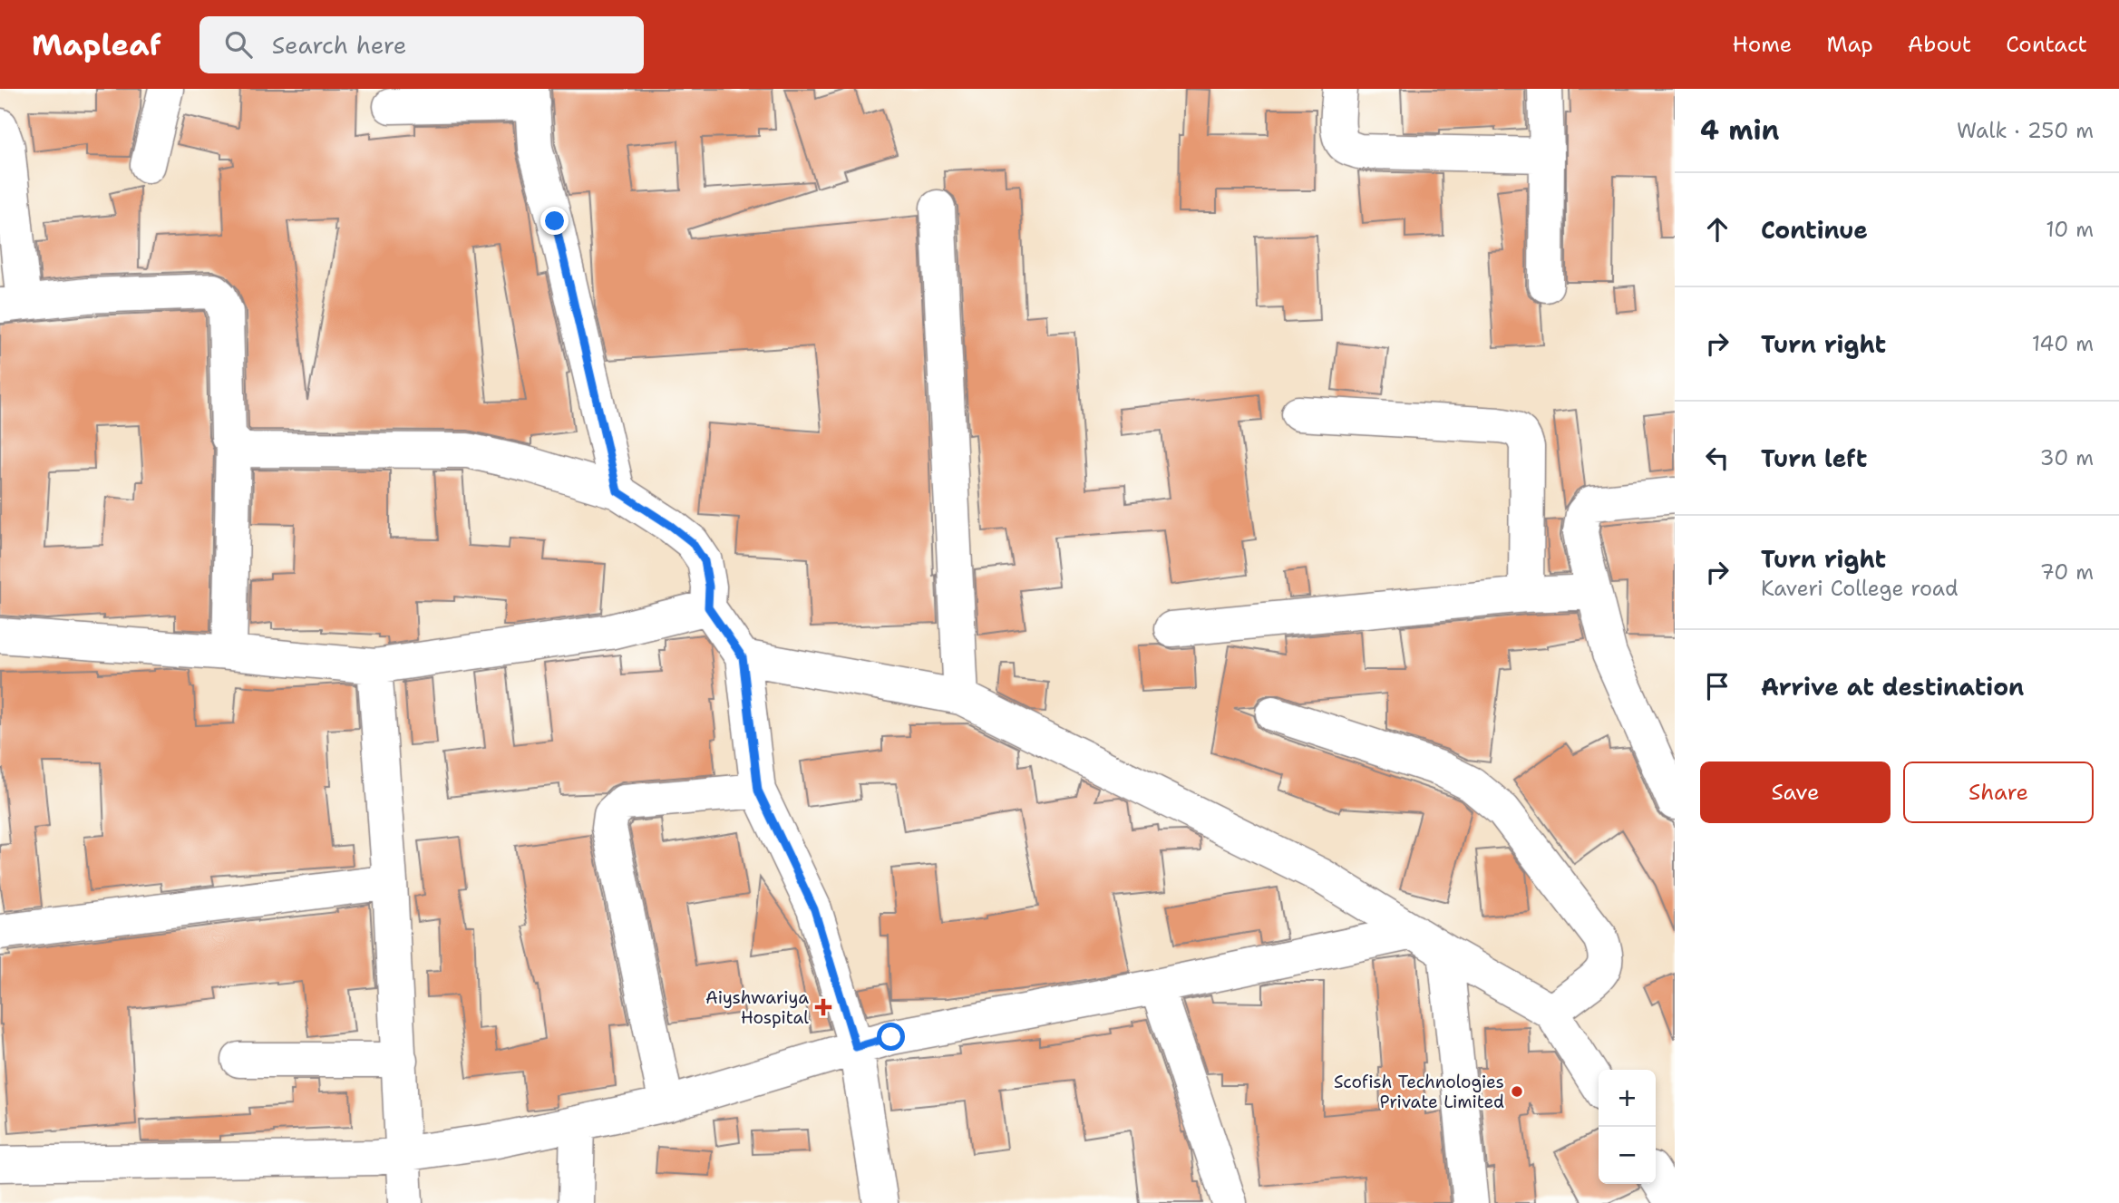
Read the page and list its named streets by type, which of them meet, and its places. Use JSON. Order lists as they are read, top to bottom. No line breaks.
{"places":{"health":["Aiyshwariya Hospital"],"other":["Scofish Technologies Private Limited"]},"page":{"header":"Mapleaf","search":"Search here","nav":["Home","Map","About","Contact"],"heading":["4 min","Walk · 250 m"],"list":[["Continue","10 m"],["Turn right","140 m"],["Turn left","30 m"],["Turn right","Kaveri College road","70 m"],"Arrive at destination"],"buttons":["Save","Share"],"map_buttons":["+","−"]}}
